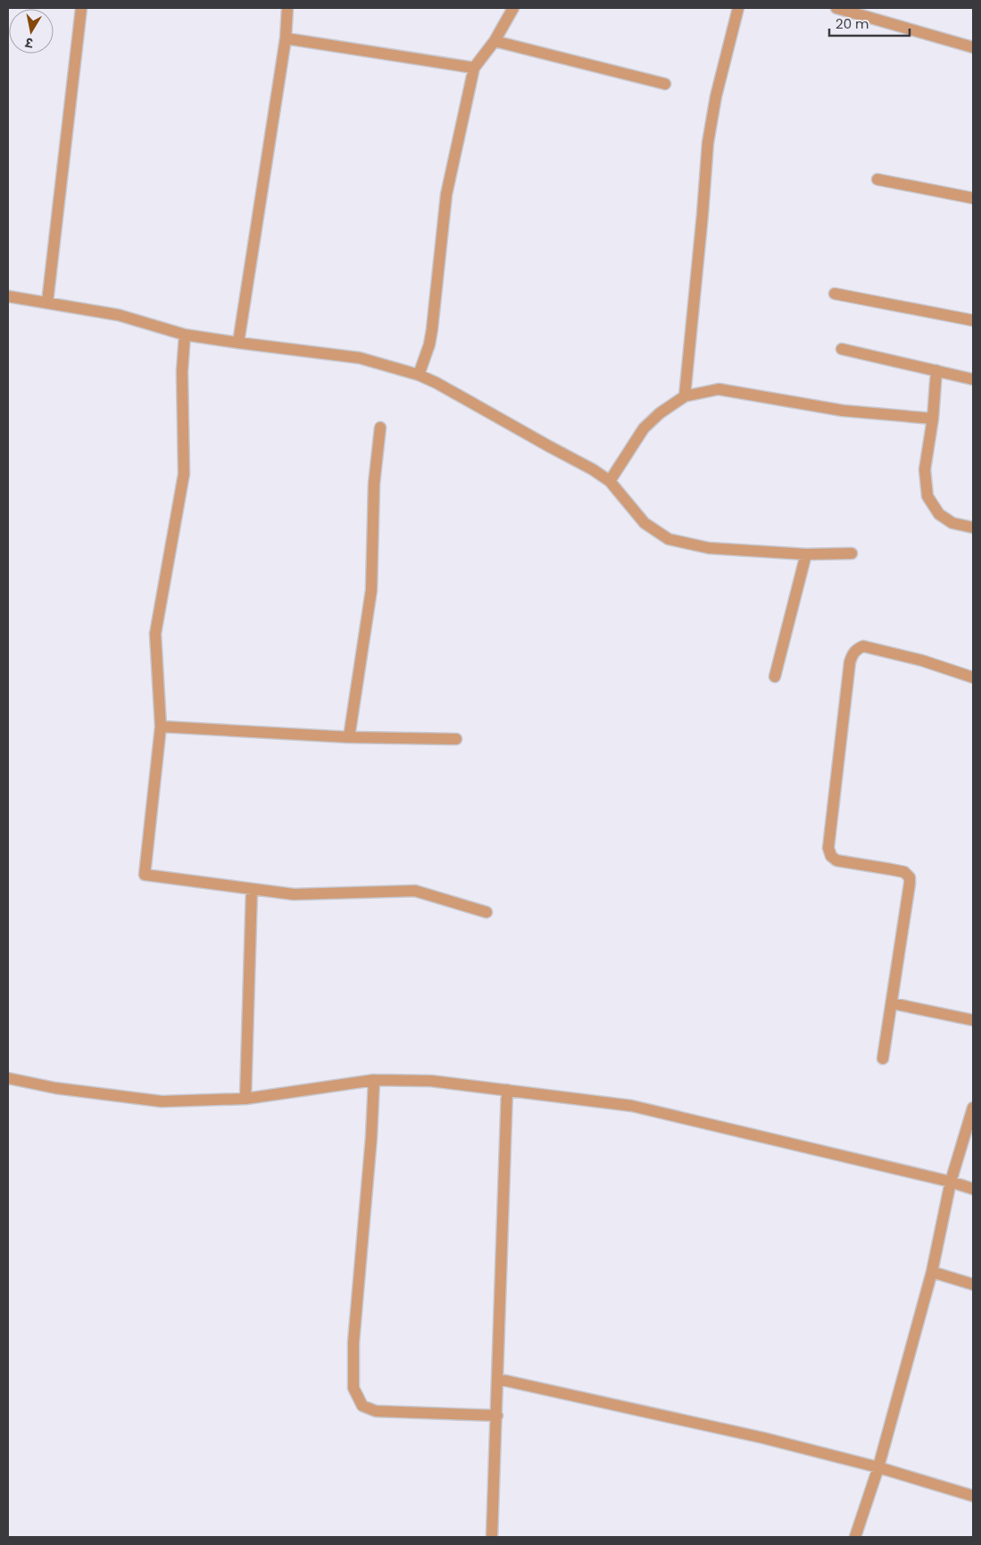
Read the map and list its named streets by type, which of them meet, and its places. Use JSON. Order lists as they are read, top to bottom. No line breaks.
{"scale_bar":"20 m","north":"bottom"}
